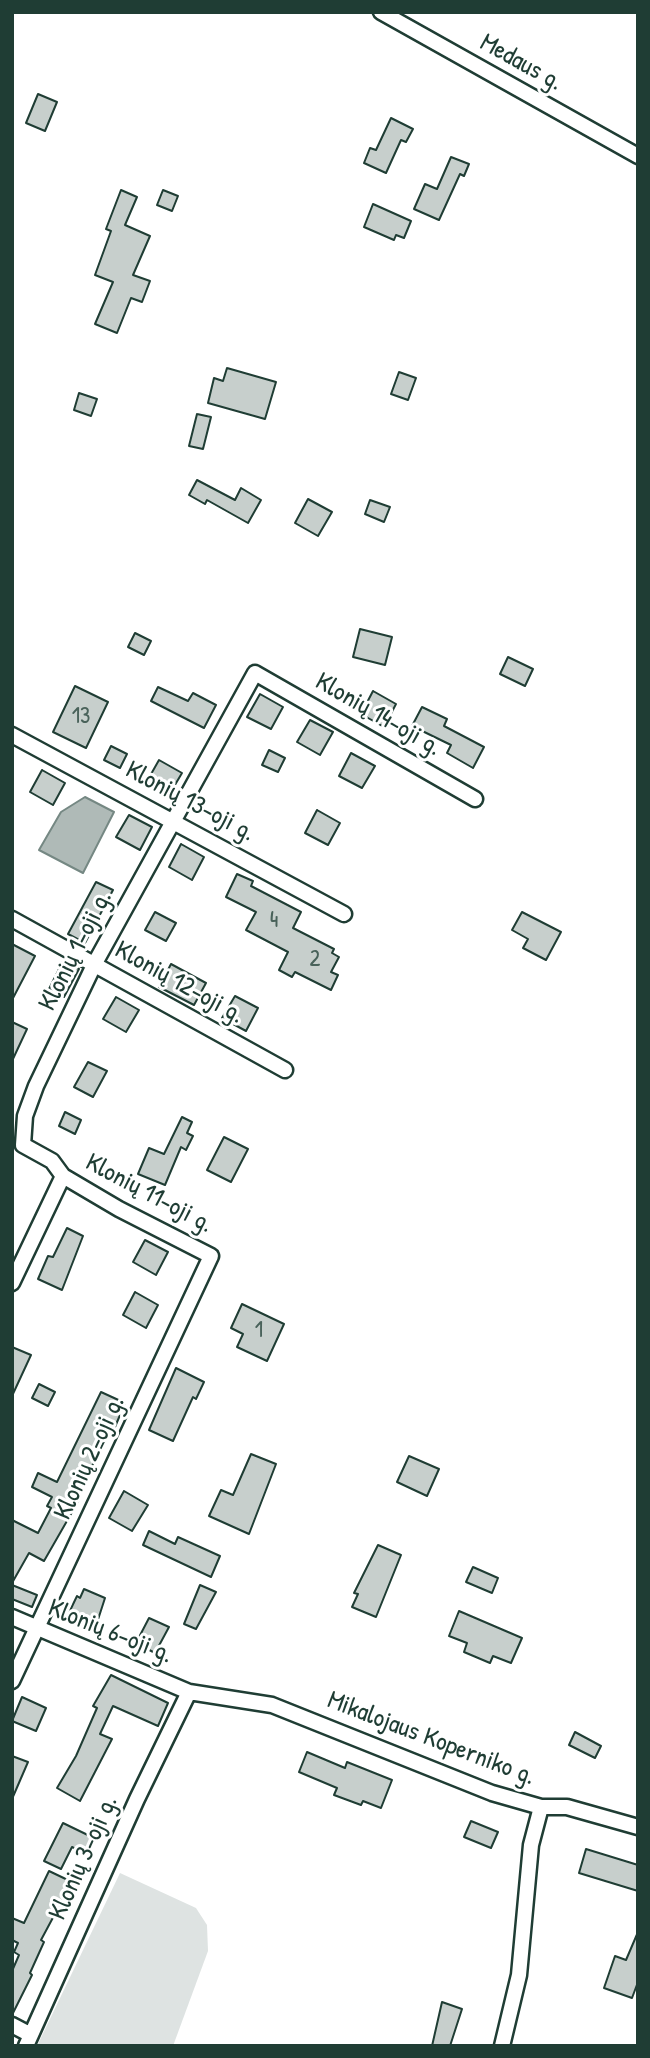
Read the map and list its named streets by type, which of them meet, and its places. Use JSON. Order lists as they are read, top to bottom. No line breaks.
{"streets":{"street":["Medaus g.","Klonių 14-oji g.","Klonių 13-oji g.","Klonių 1-oji g.","Klonių 12-oji g.","Klonių 11-oji g.","Klonių 2-oji g.","Klonių 6-oji g.","Mikalojaus Koperniko g.","Klonių 3-oji g."]},"crossings":[["Klonių 14-oji g.","Klonių 1-oji g."],["Klonių 13-oji g.","Klonių 1-oji g."],["Klonių 1-oji g.","Klonių 12-oji g."],["Klonių 1-oji g.","Klonių 11-oji g."],["Klonių 11-oji g.","Klonių 2-oji g."],["Klonių 2-oji g.","Klonių 6-oji g."],["Klonių 6-oji g.","Mikalojaus Koperniko g."],["Klonių 6-oji g.","Klonių 3-oji g."],["Mikalojaus Koperniko g.","Klonių 3-oji g."]],"house_numbers":["13","4","2","1"]}
